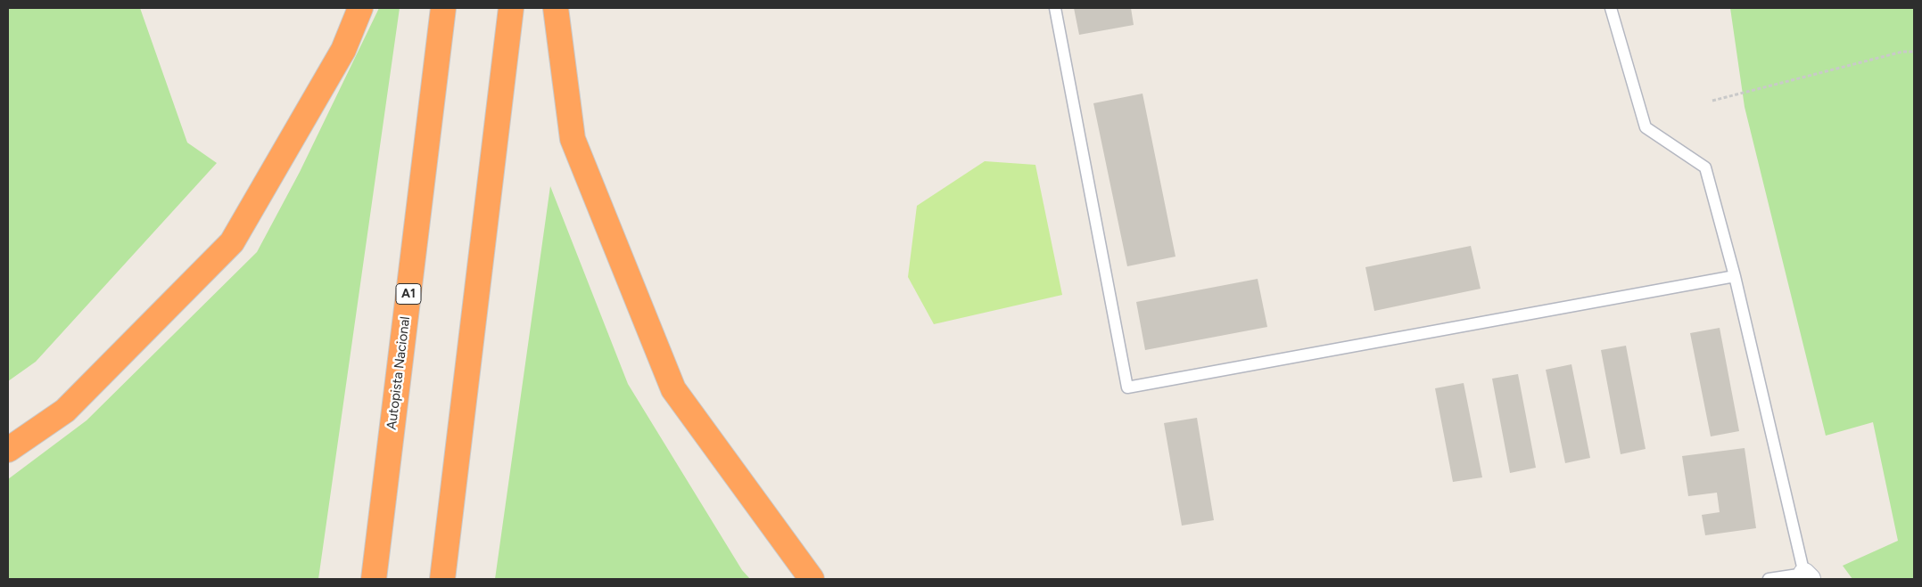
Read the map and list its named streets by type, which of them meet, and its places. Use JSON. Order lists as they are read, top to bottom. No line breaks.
{"streets":{"highway":["A1","Autopista Nacional"]}}
